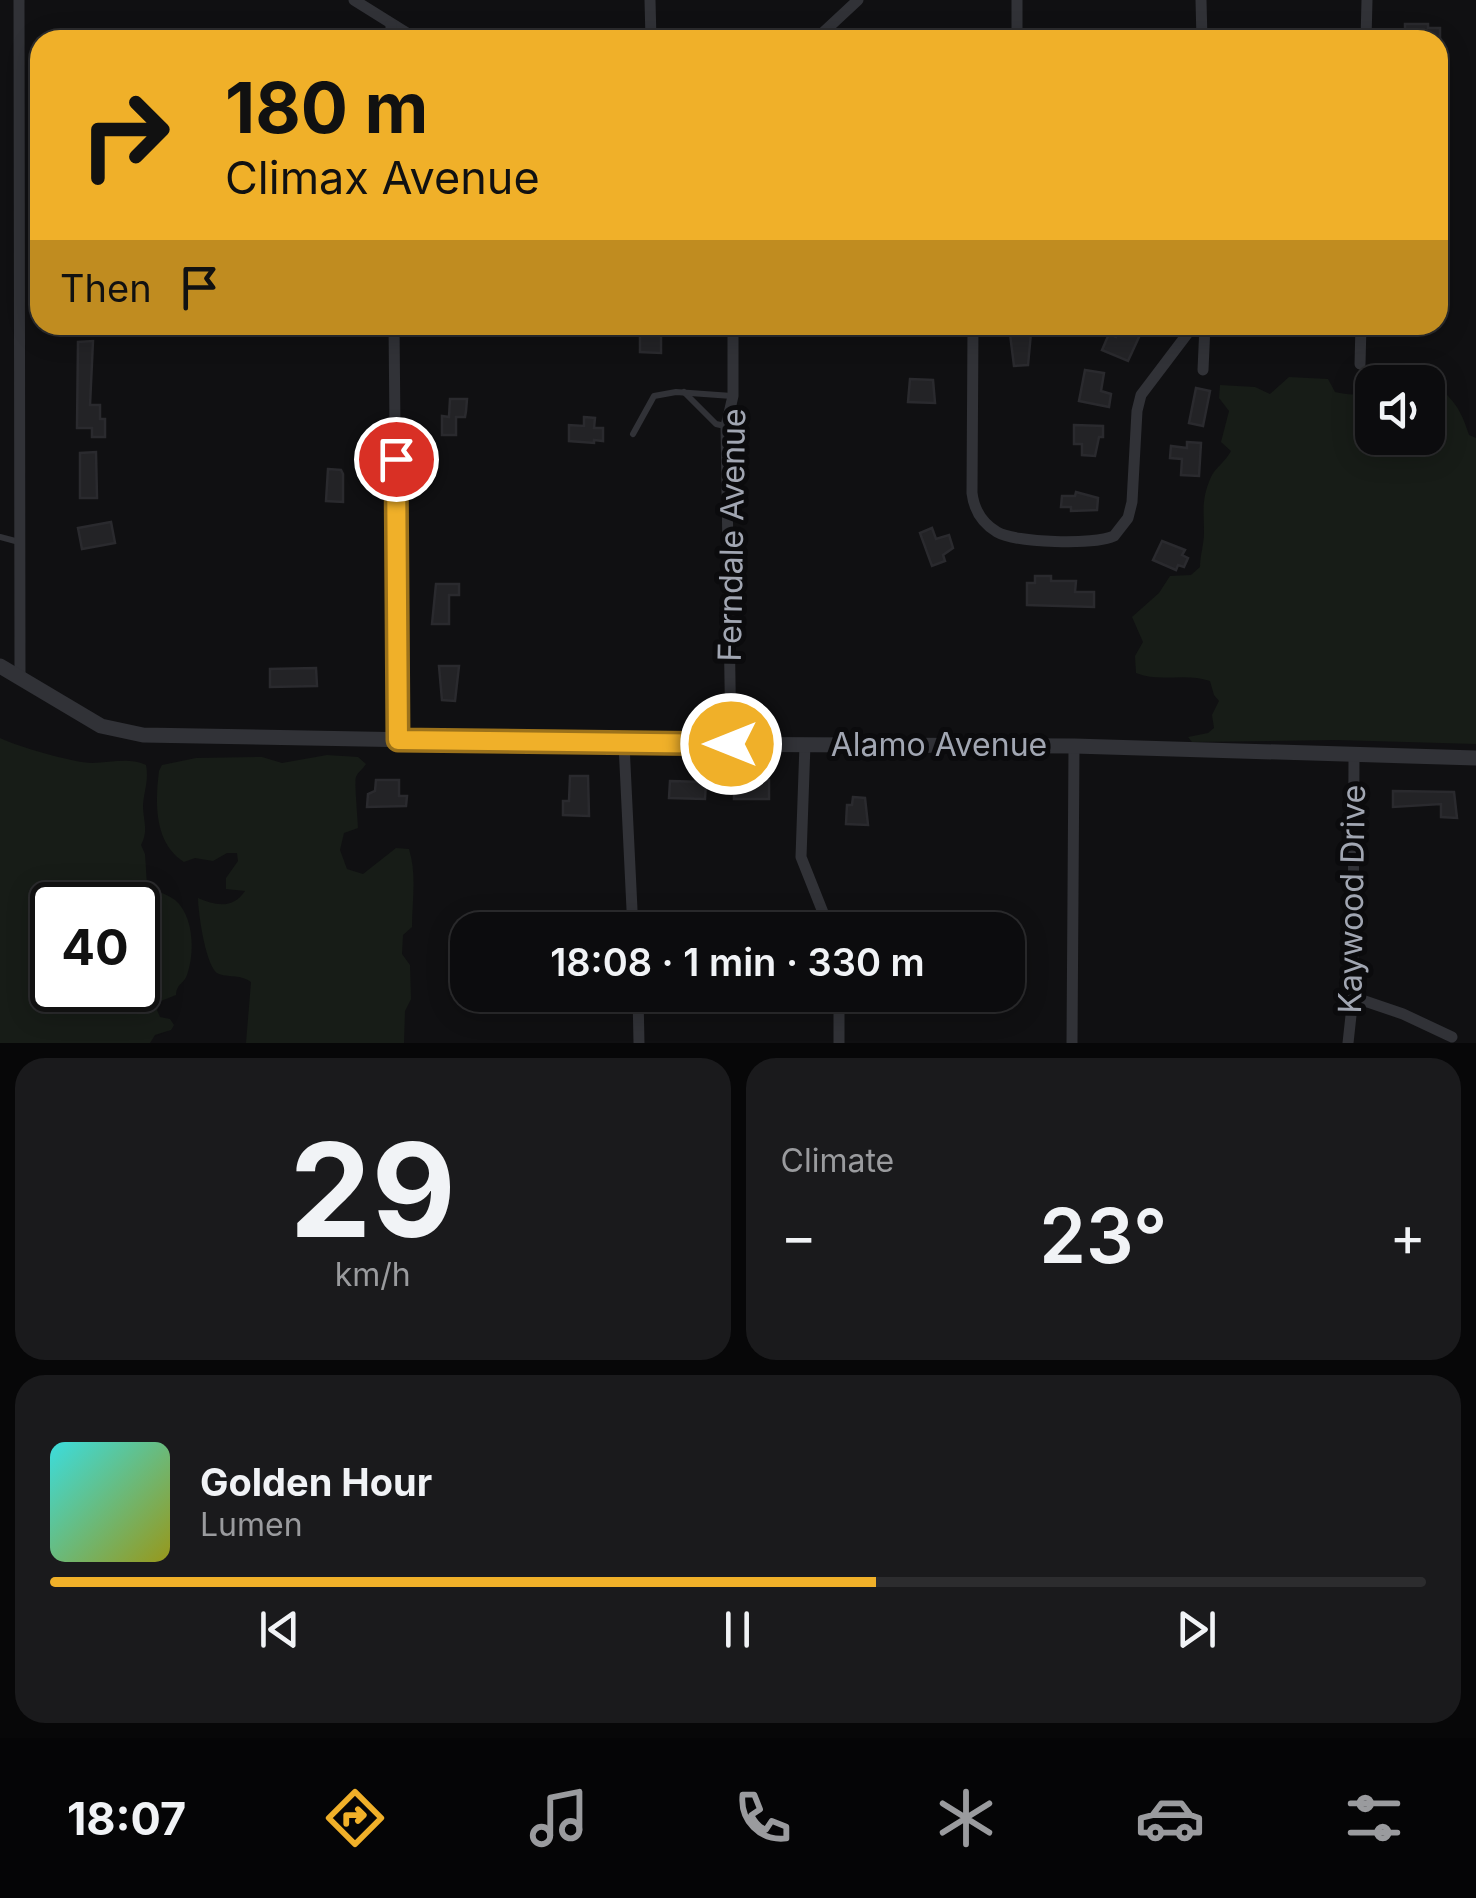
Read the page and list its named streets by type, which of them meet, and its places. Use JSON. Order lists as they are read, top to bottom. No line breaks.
{"streets":{"street":["Ferndale Avenue","Alamo Avenue","Kaywood Drive"]},"crossings":[["Ferndale Avenue","Alamo Avenue"],["Alamo Avenue","Kaywood Drive"]],"page":{"turn":["180 m","Climax Avenue"],"then":"Then","limit":"40","trip":"18:08 · 1 min · 330 m","tile":[["29","km/h"],"Climate"],"heat":["−","23°","+"],"song":["Golden Hour","Lumen"],"tabs":"18:07"}}
